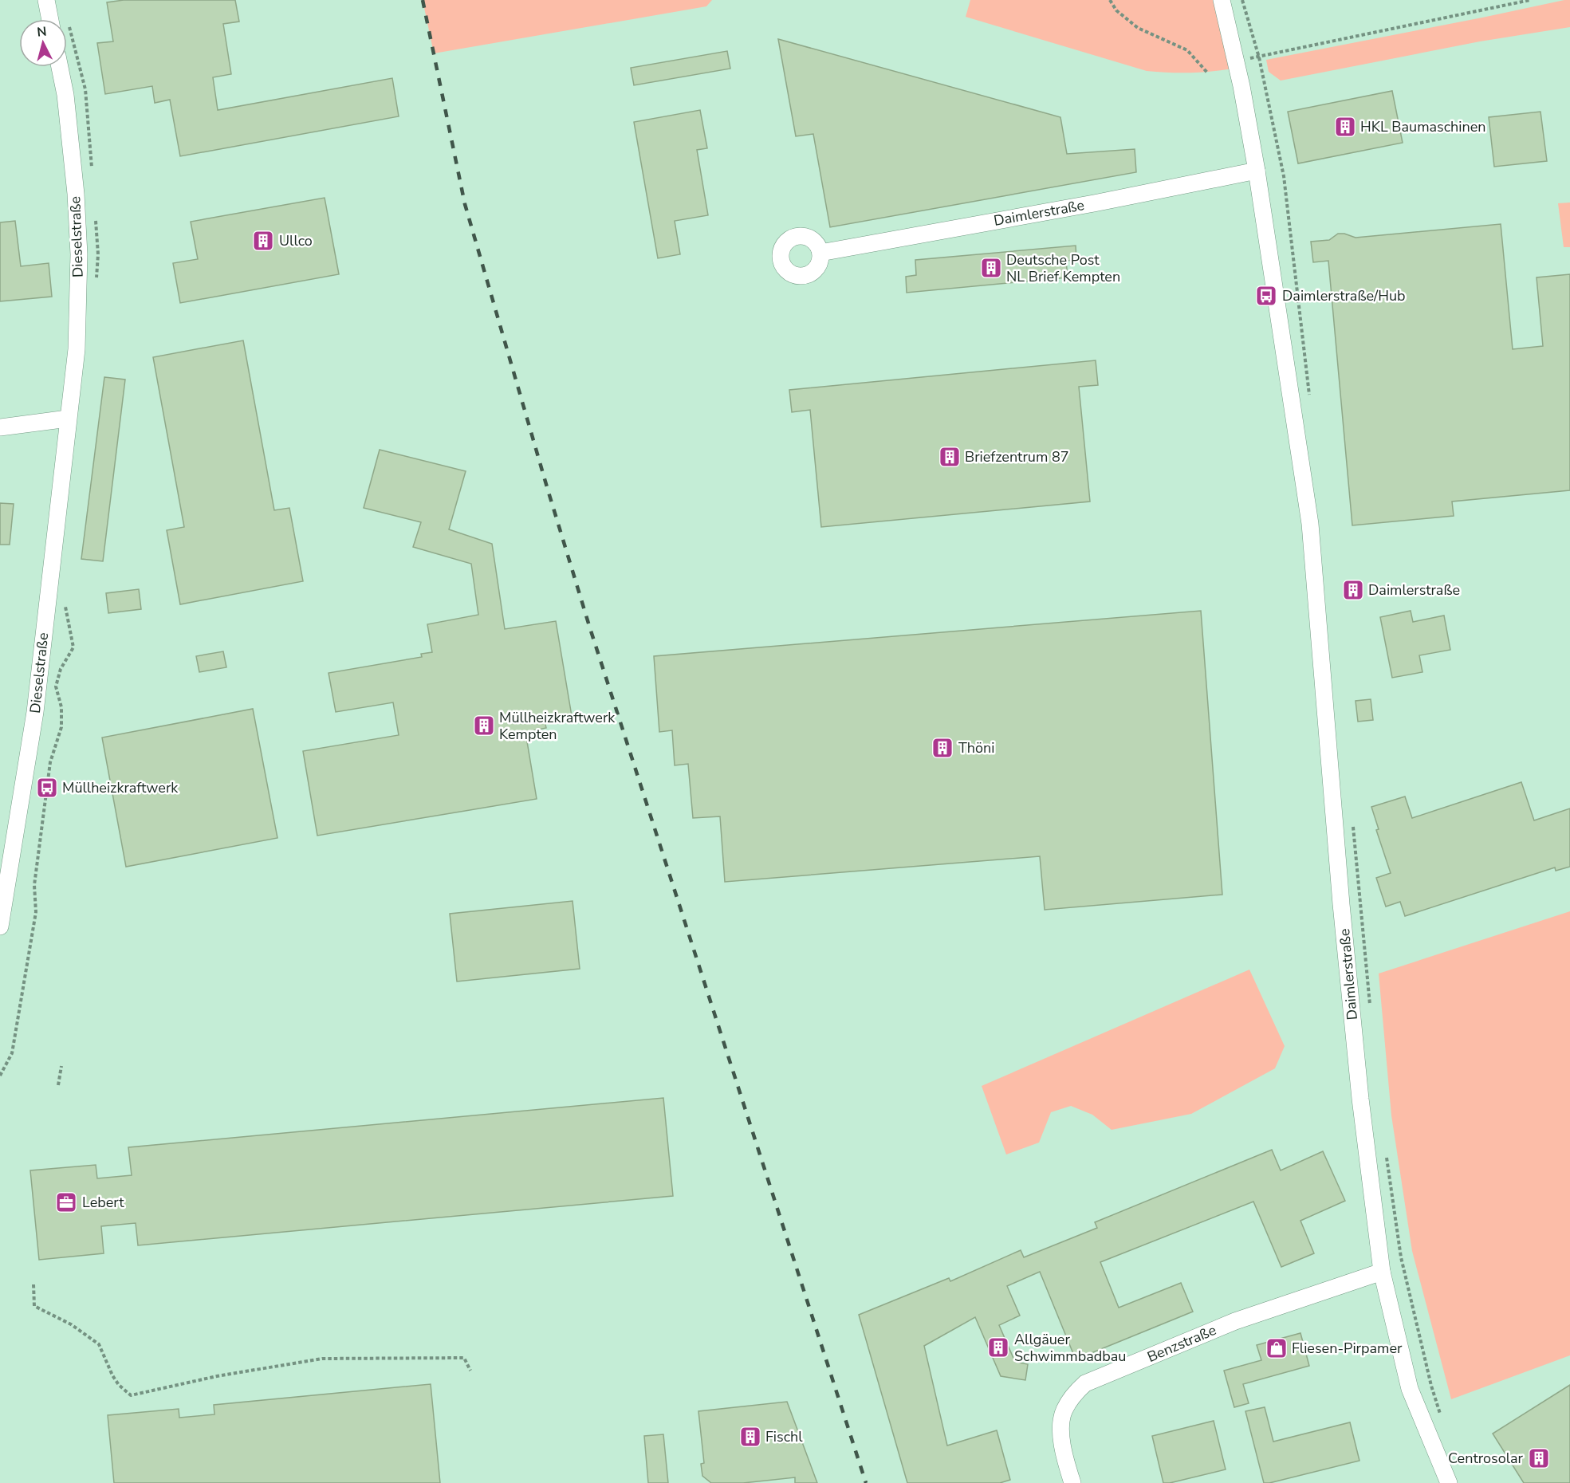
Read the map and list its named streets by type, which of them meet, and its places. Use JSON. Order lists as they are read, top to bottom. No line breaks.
{"streets":{"street":["Daimlerstraße","Dieselstraße","Benzstraße"]},"crossings":[["Daimlerstraße","Benzstraße"]],"places":{"building":["HKL Baumaschinen","Ullco","Deutsche Post NL Brief Kempten","Briefzentrum 87","Daimlerstraße","Müllheizkraftwerk Kempten","Thöni","Allgäuer Schwimmbadbau","Fischl","Centrosolar"],"bus stop":["Daimlerstraße/Hub","Müllheizkraftwerk"],"office":["Lebert"],"shop":["Fliesen-Pirpamer"]},"north":"top"}
